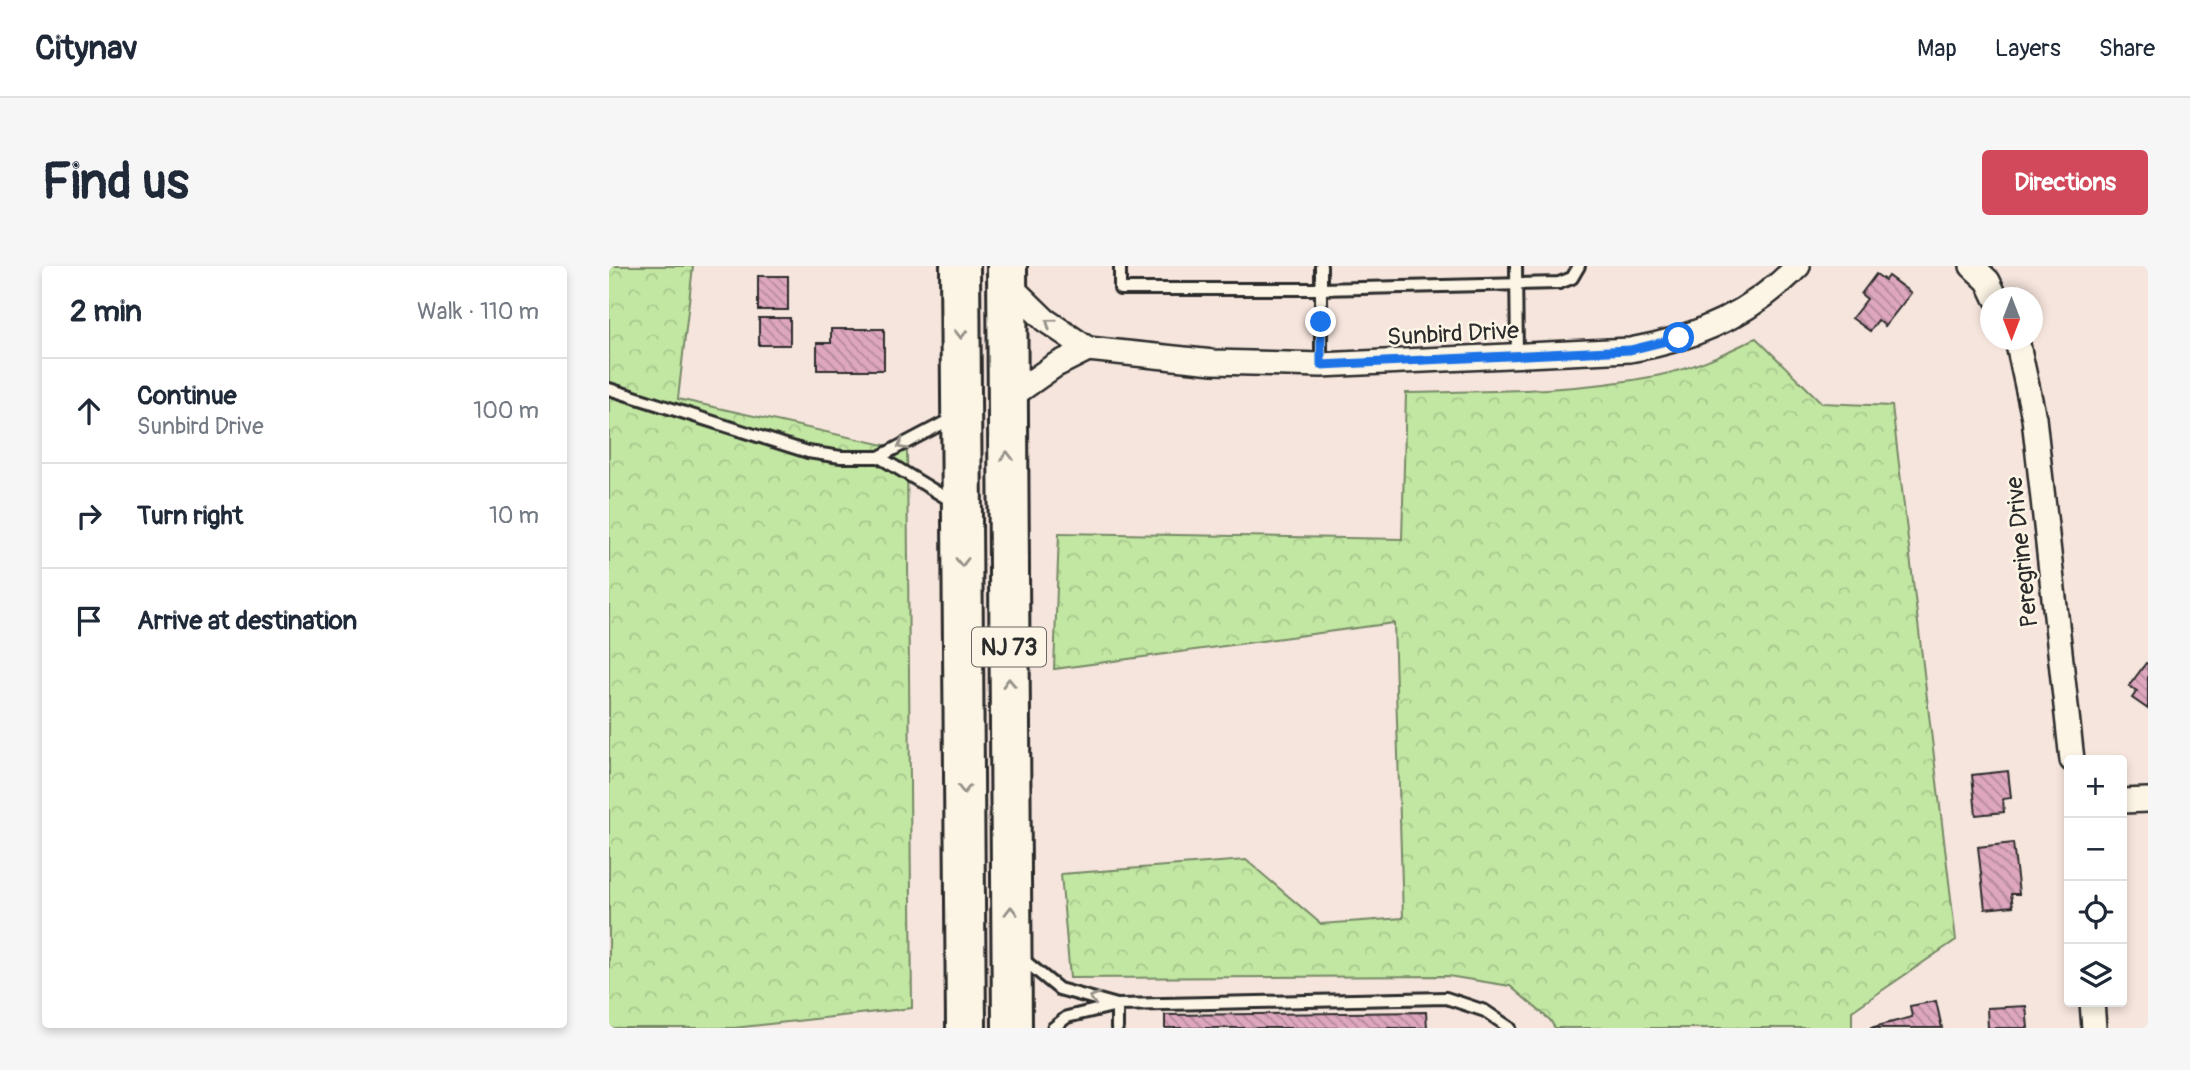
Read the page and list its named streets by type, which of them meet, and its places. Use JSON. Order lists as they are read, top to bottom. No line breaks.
{"streets":{"highway":["NJ 73"],"street":["Sunbird Drive","Peregrine Drive"]},"crossings":[["Sunbird Drive","NJ 73"]],"north":"bottom","page":{"header":"Citynav","nav":["Map","Layers","Share"],"buttons":"Directions","title":"Find us","heading":["2 min","Walk · 110 m"],"list":[["Continue","Sunbird Drive","100 m"],["Turn right","10 m"],"Arrive at destination"],"map_buttons":["+","−"]}}
